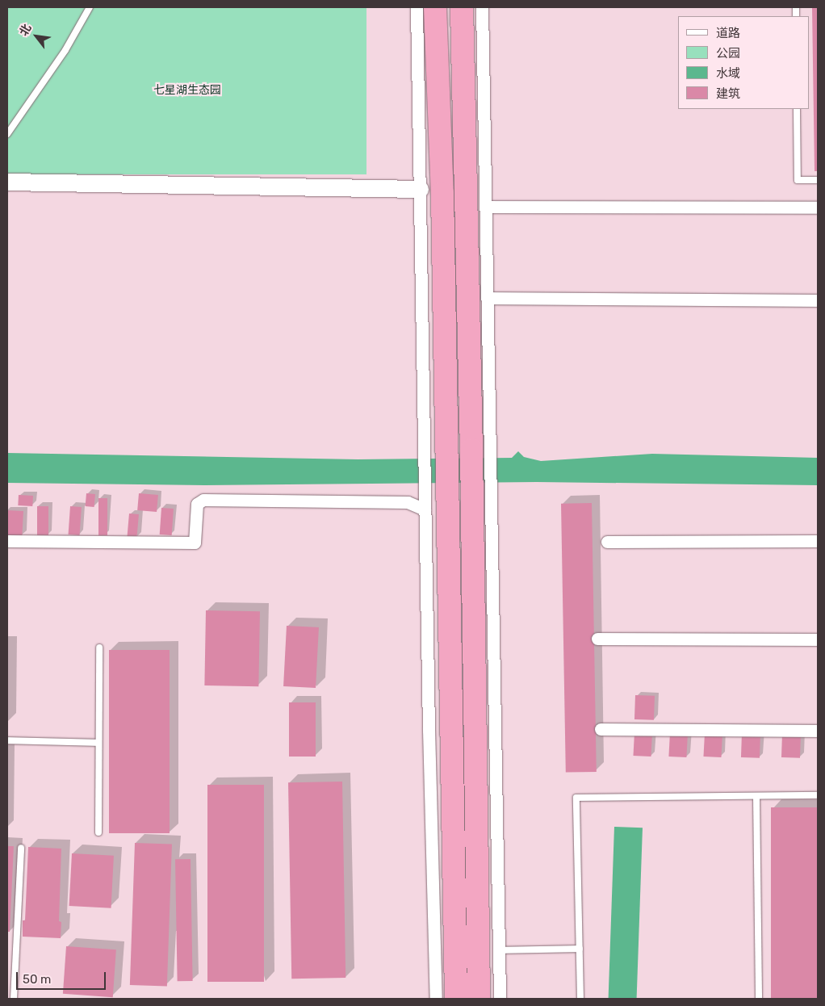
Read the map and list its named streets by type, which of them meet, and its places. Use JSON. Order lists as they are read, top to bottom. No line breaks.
{"parks":["七星湖生态园"],"legend":["道路","公园","水域","建筑"],"scale_bar":"50 m","north":"top left"}
